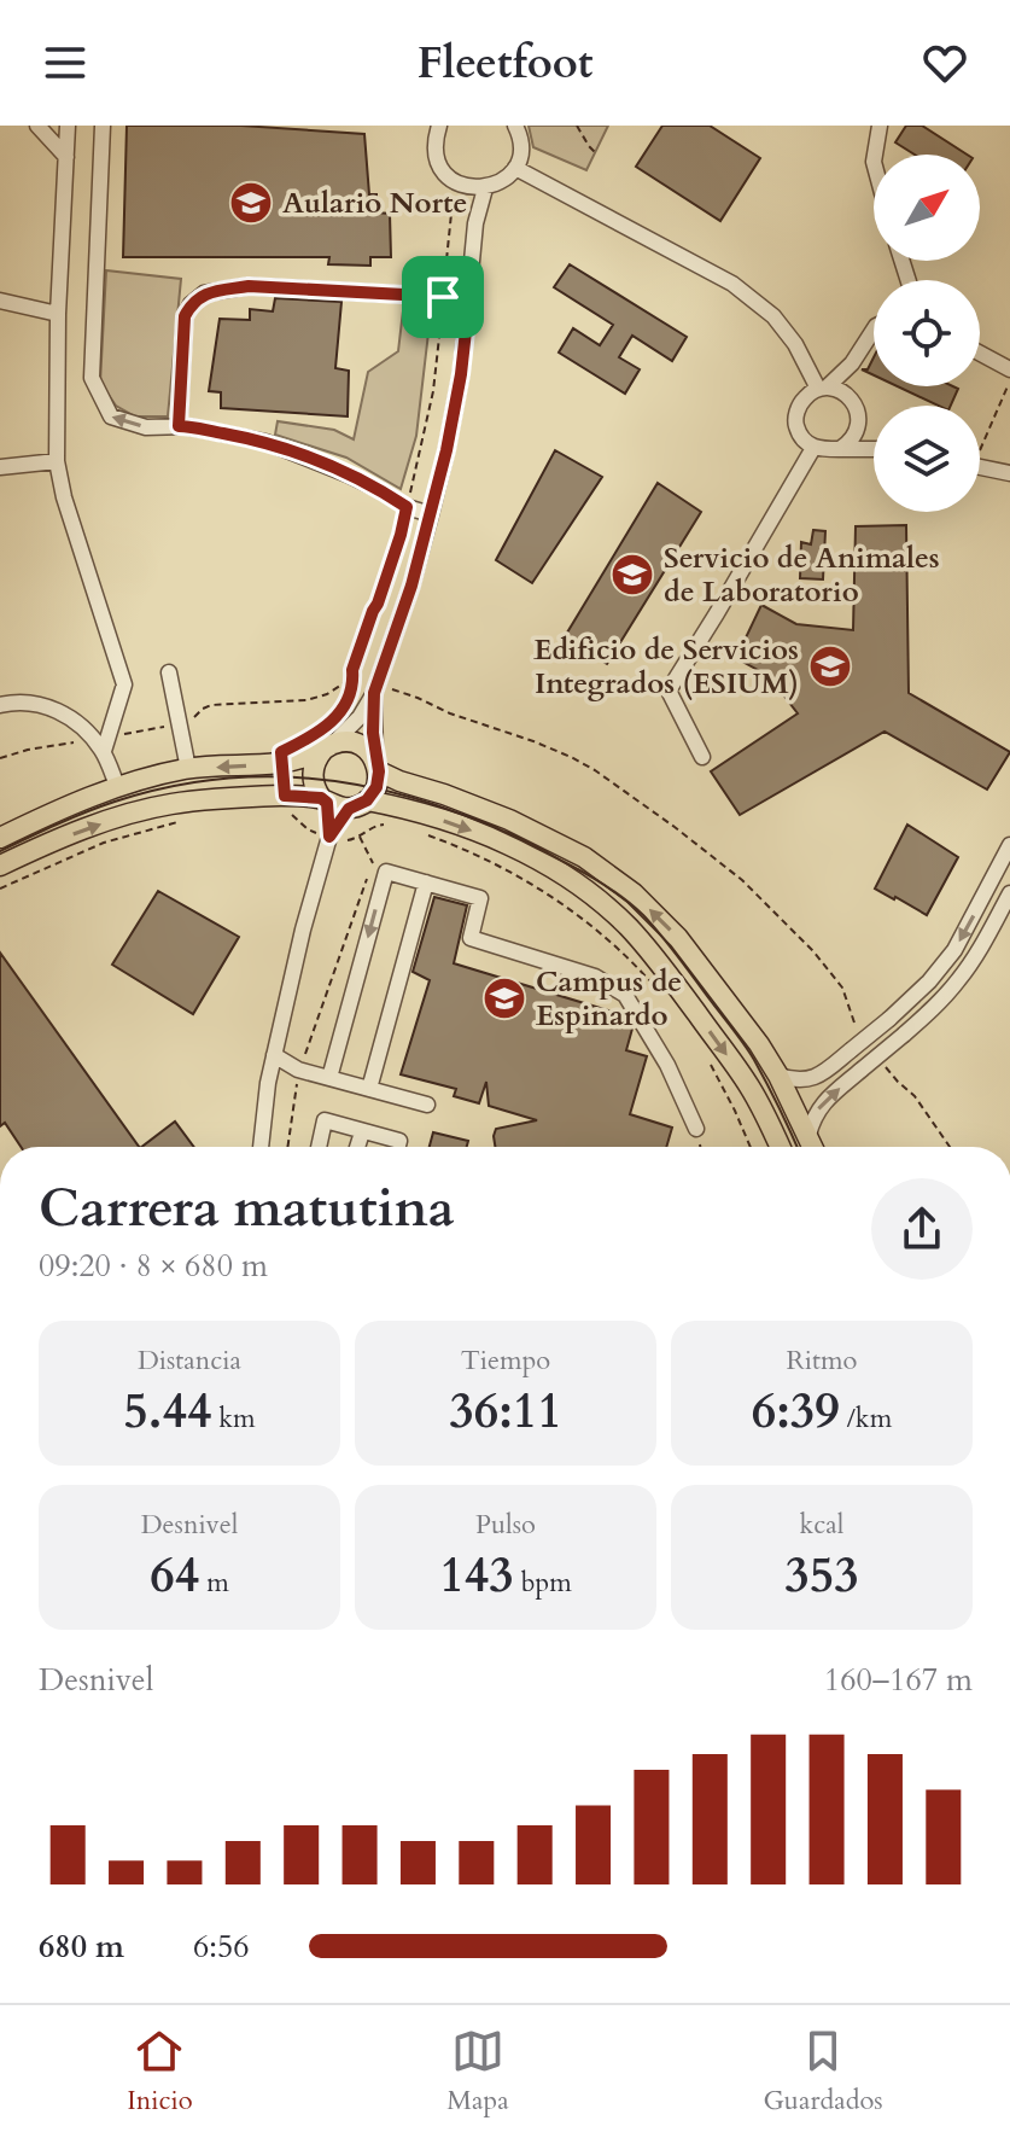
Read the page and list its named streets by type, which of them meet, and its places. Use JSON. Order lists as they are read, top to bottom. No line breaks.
{"places":{"school or university":["Aulario Norte","Servicio de Animales de Laboratorio","Edificio de Servicios Integrados (ESIUM)","Campus de Espinardo"]},"north":"top right","page":{"header":"Fleetfoot","heading":["Carrera matutina","09:20 · 8 × 680 m"],"stats":[["Distancia","5.44 km"],["Tiempo","36:11"],["Ritmo","6:39 /km"],["Desnivel","64 m"],["Pulso","143 bpm"],["kcal","353"]],"chart":["Desnivel","160–167 m"],"list":[{"name":"680 m","note":"6:56"}],"tabs":["Inicio","Mapa","Guardados"]}}
